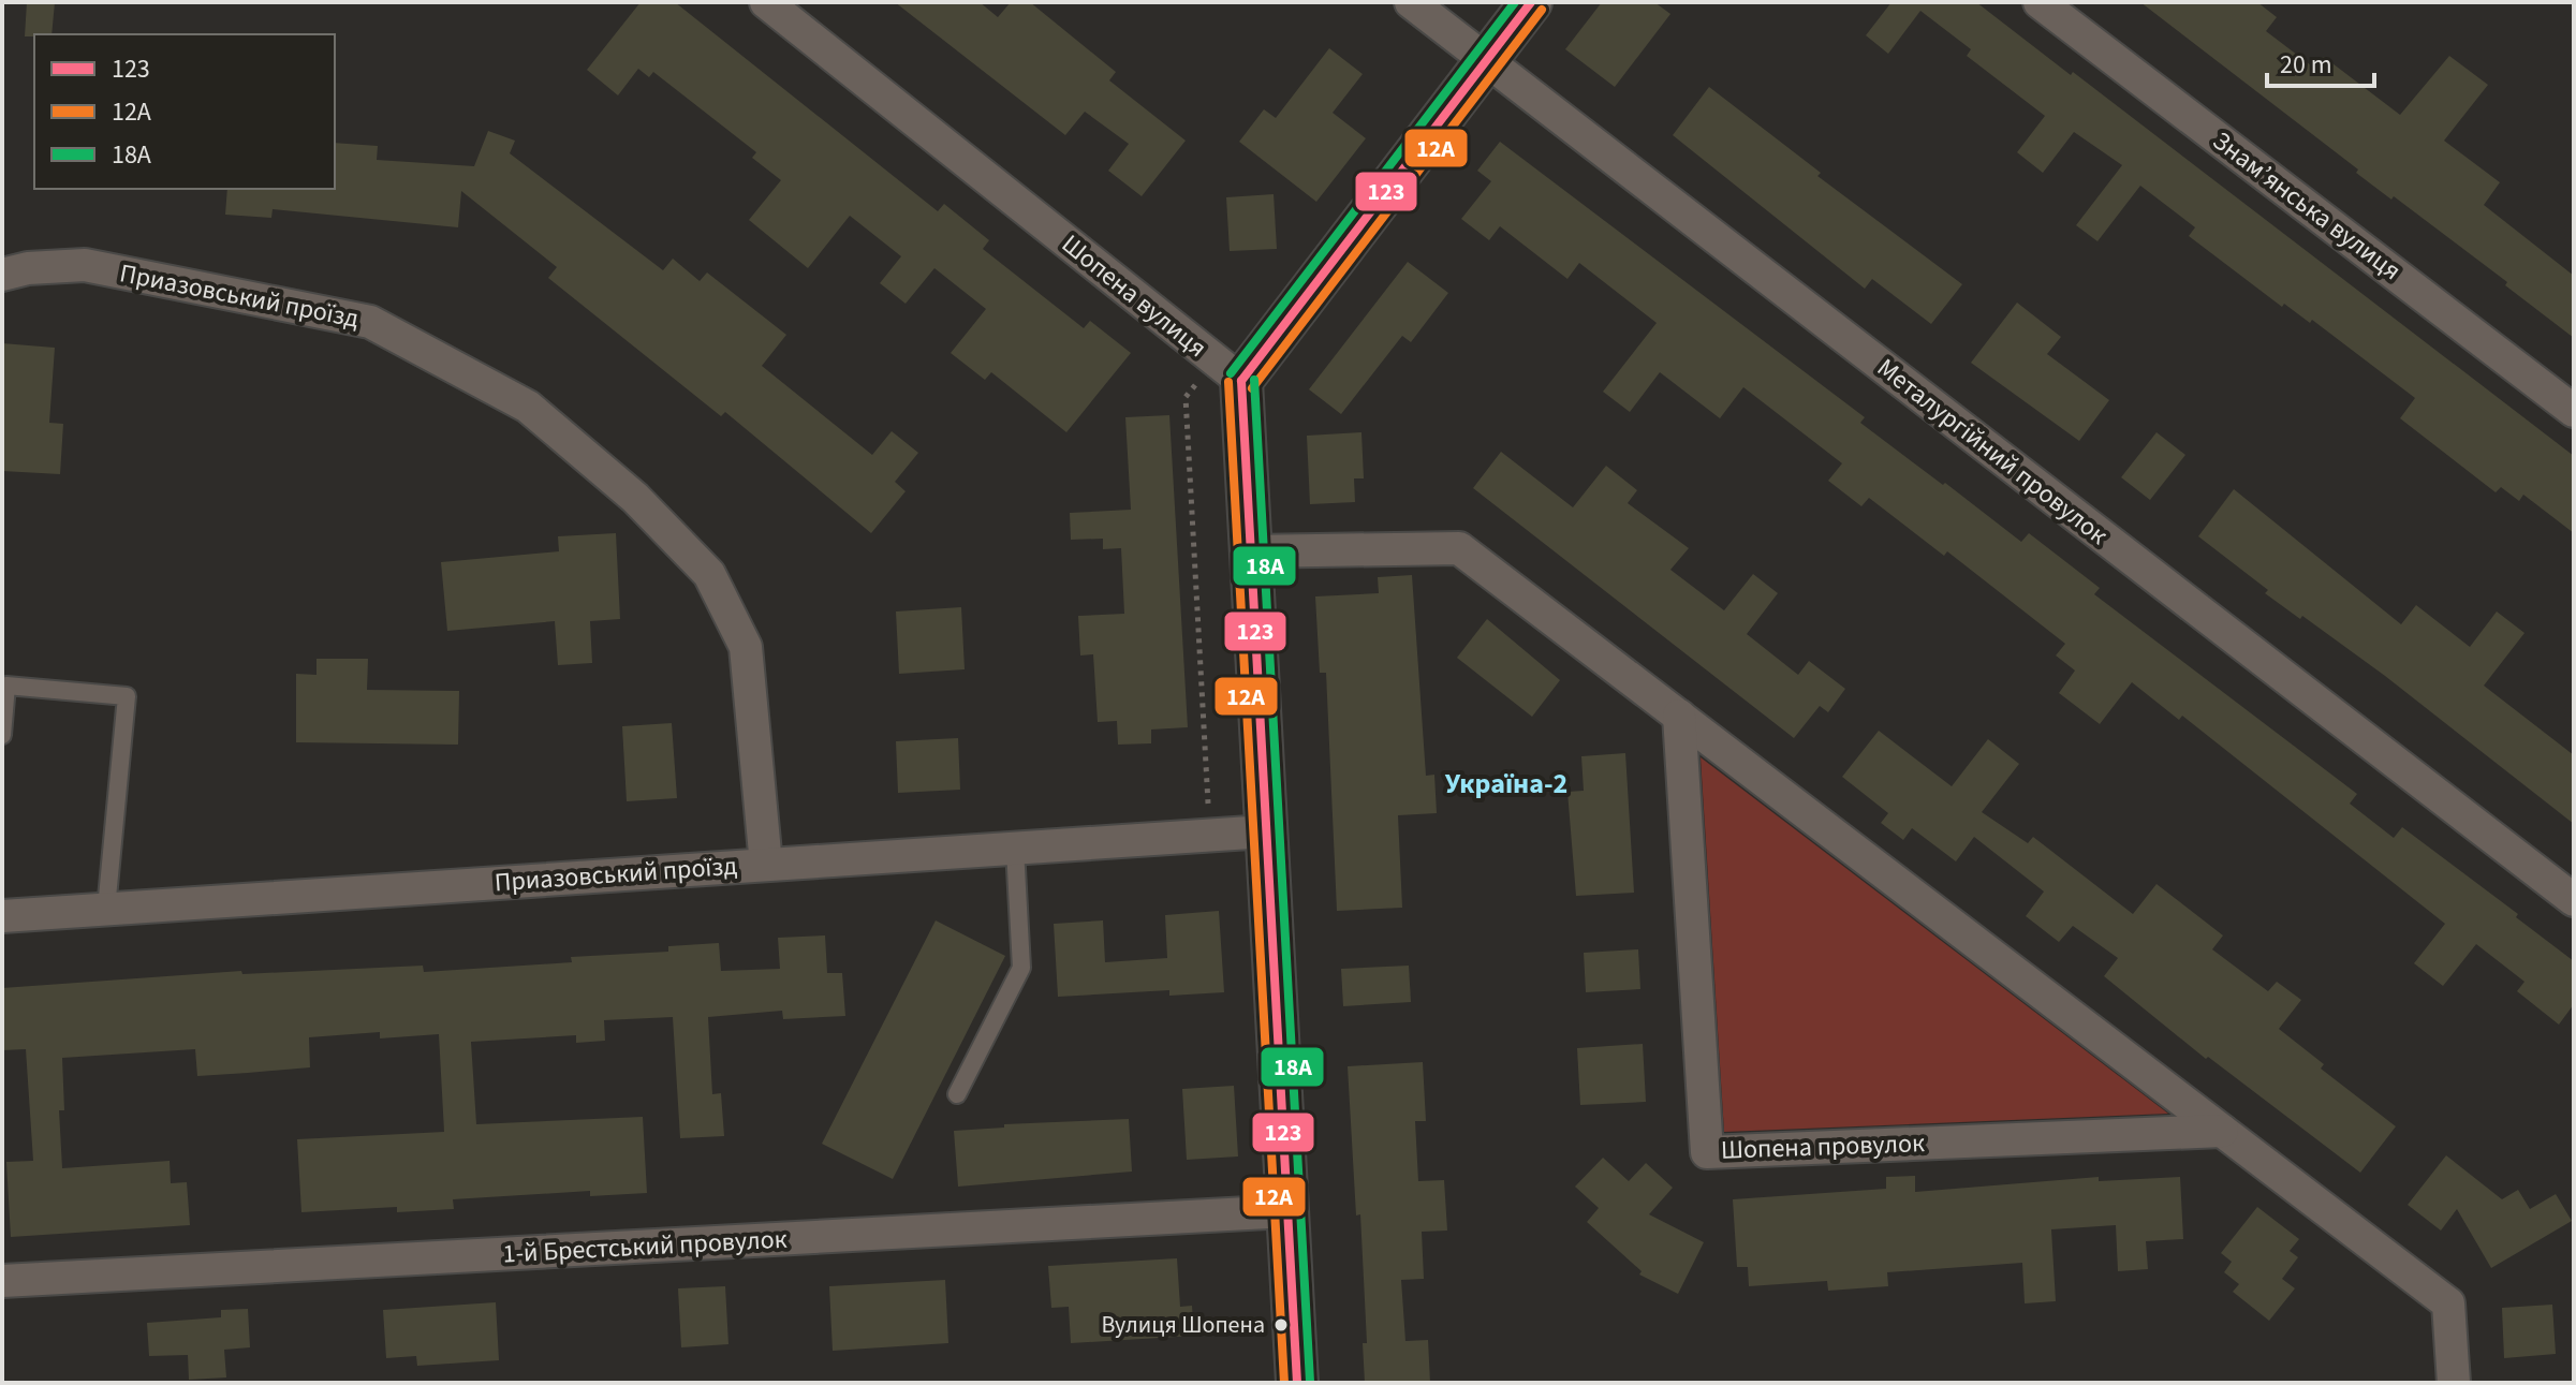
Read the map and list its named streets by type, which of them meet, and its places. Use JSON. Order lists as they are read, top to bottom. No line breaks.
{"streets":{"street":["Знам’янська вулиця","Приазовський проїзд","Шопена вулиця","Металургійний провулок","Шопена провулок","1-й Брестський провулок"]},"districts":["Україна-2"],"places":["Вулиця Шопена"],"lines":["transit line 123","transit line 18А","transit line 12А"],"legend":["123","12А","18А"],"scale_bar":"20 m"}
